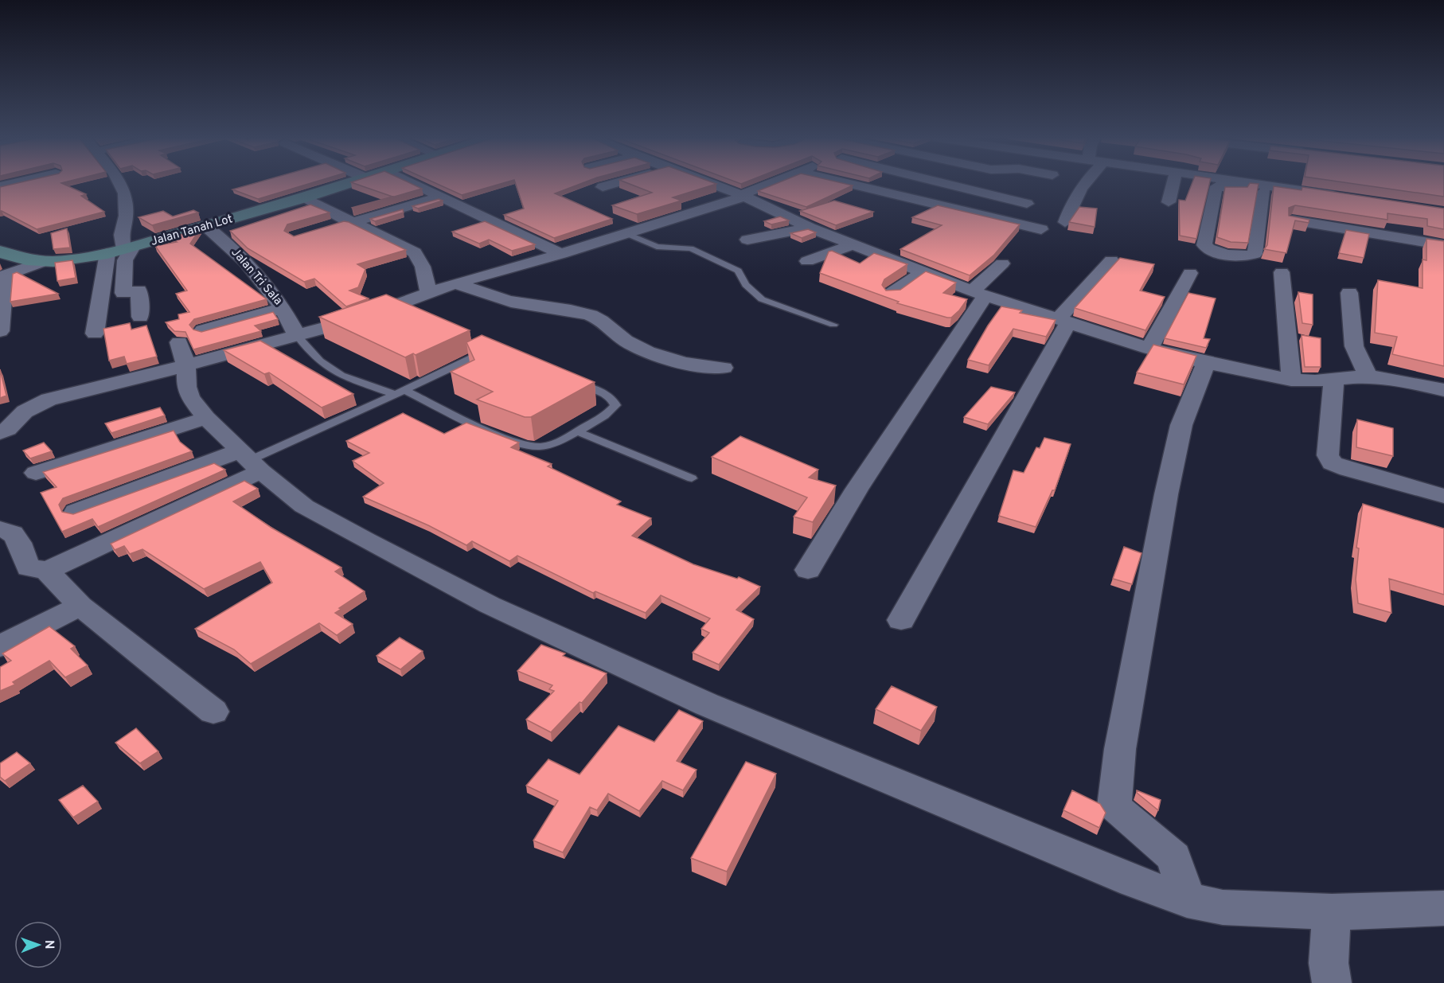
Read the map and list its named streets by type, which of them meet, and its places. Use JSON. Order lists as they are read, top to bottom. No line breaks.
{"streets":{"main road":["Jalan Tanah Lot"],"street":["Jalan Tri Sala"]},"crossings":[["Jalan Tanah Lot","Jalan Tri Sala"]],"north":"right"}
